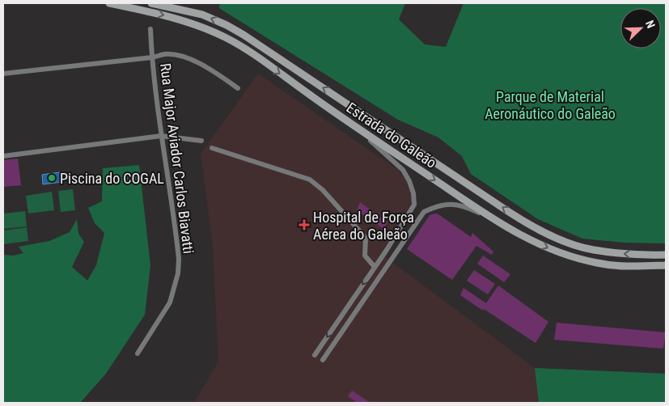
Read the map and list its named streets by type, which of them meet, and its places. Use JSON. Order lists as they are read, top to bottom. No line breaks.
{"streets":{"main road":["Estrada do Galeão"],"street":["Rua Major Aviador Carlos Biavatti"]},"parks":["Parque de Material Aeronáutico do Galeão"],"places":{"other":["Piscina do COGAL"],"health":["Hospital de Força Aérea do Galeão"]},"north":"top right"}
